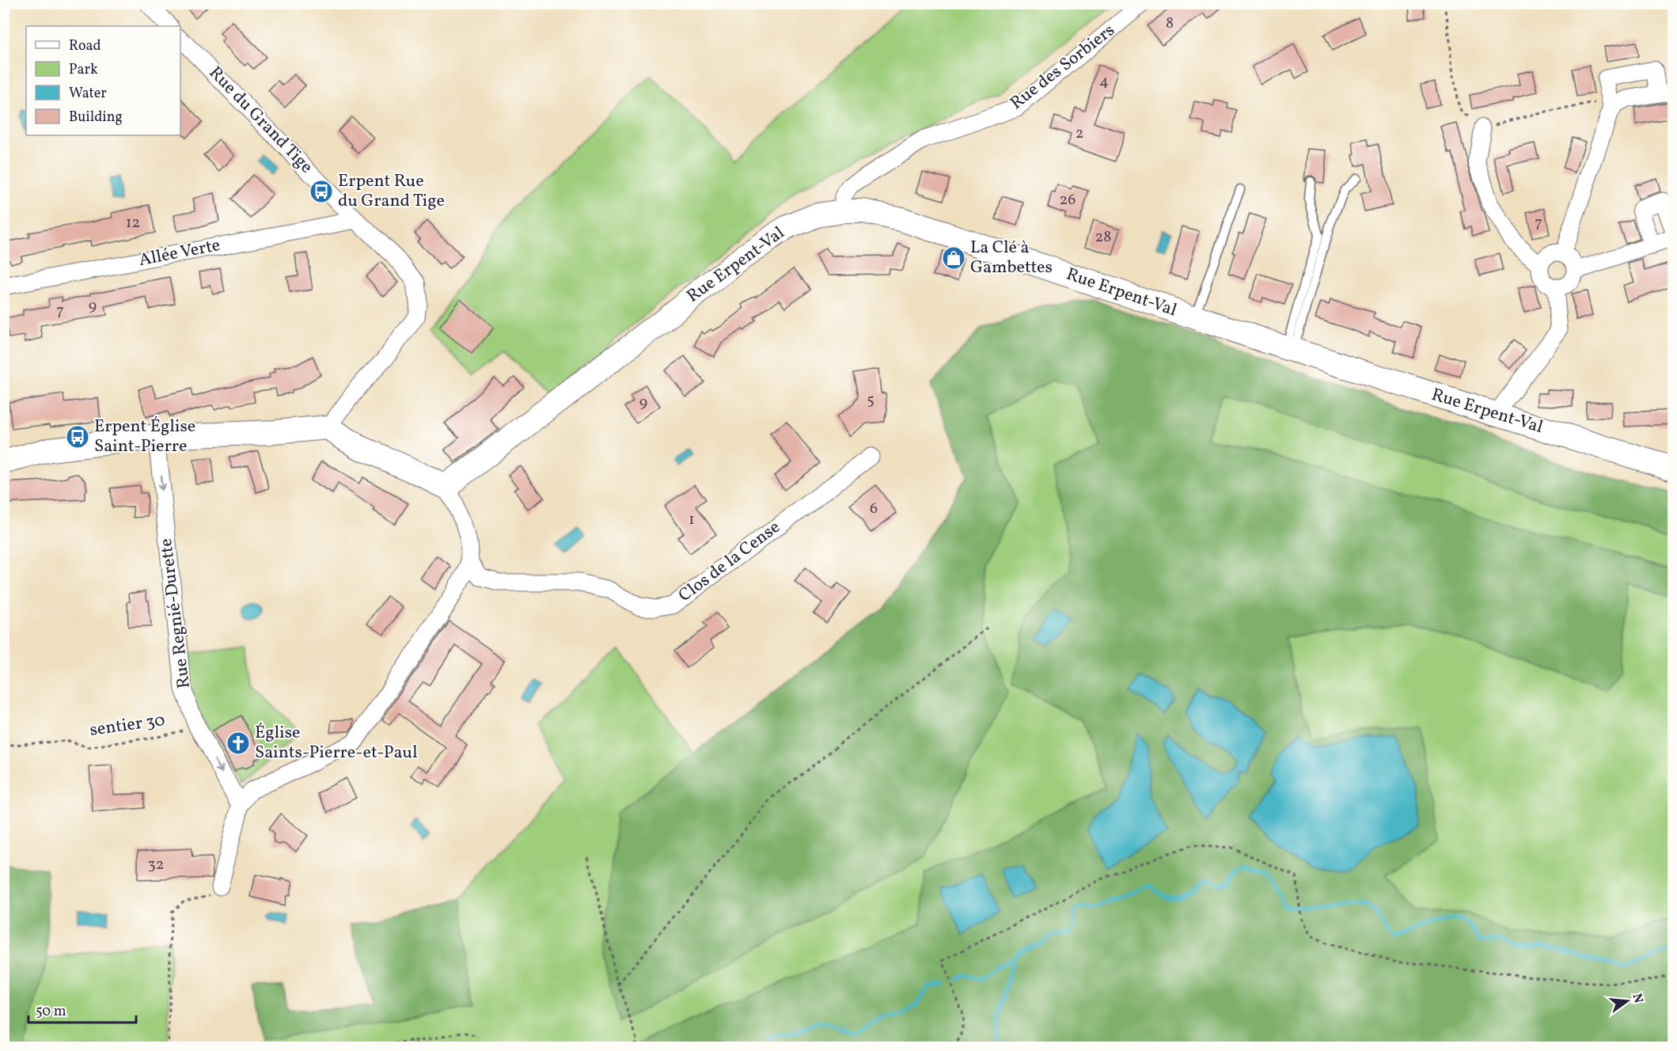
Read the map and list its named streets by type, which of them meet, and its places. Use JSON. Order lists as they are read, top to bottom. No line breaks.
{"streets":{"street":["Rue des Sorbiers","Rue du Grand Tige","Allée Verte","Rue Erpent-Val","Clos de la Cense","Rue Regnié-Durette"],"path":["sentier 30"]},"crossings":[["Rue des Sorbiers","Rue Erpent-Val"],["Rue du Grand Tige","Allée Verte"],["Rue Regnié-Durette","sentier 30"]],"one_way":["Rue Regnié-Durette"],"places":{"bus stop":["Erpent Rue du Grand Tige","Erpent Église Saint-Pierre"],"shop":["La Clé à Gambettes"],"church":["Église Saints-Pierre-et-Paul"]},"house_numbers":["8","4","2","26","12","7","28","9","7","5","9","6","1","32"],"legend":["Road","Park","Water","Building"],"scale_bar":"50 m","north":"right"}
